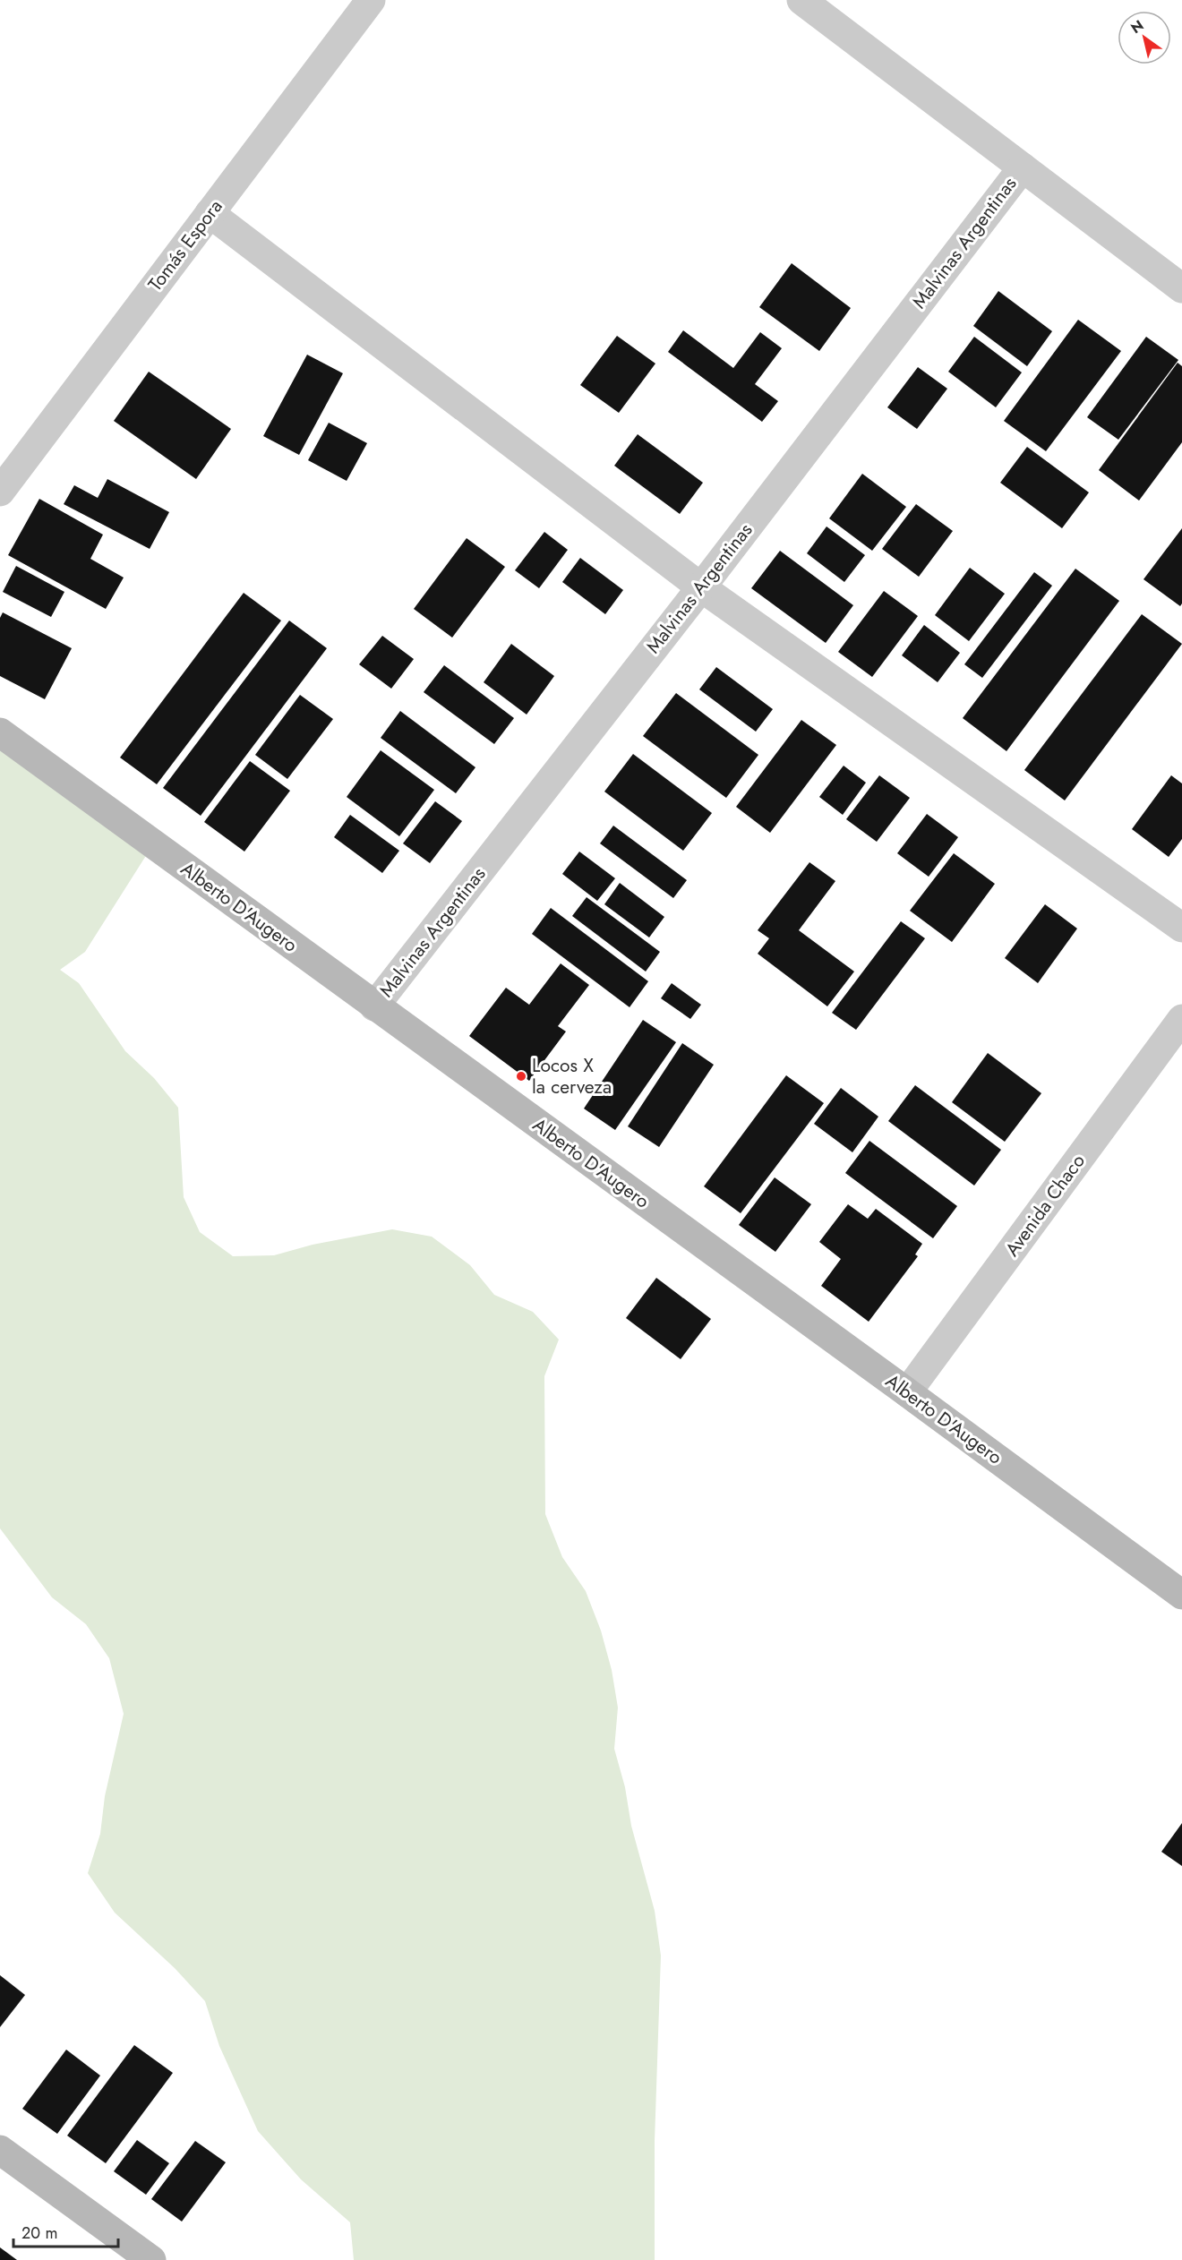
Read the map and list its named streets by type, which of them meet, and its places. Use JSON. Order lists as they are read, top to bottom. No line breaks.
{"streets":{"main road":["Alberto D'Augero"],"street":["Malvinas Argentinas","Tomás Espora","Avenida Chaco"]},"crossings":[["Malvinas Argentinas","Alberto D'Augero"],["Alberto D'Augero","Avenida Chaco"]],"places":["Locos X la cerveza"],"scale_bar":"20 m","north":"top left"}
